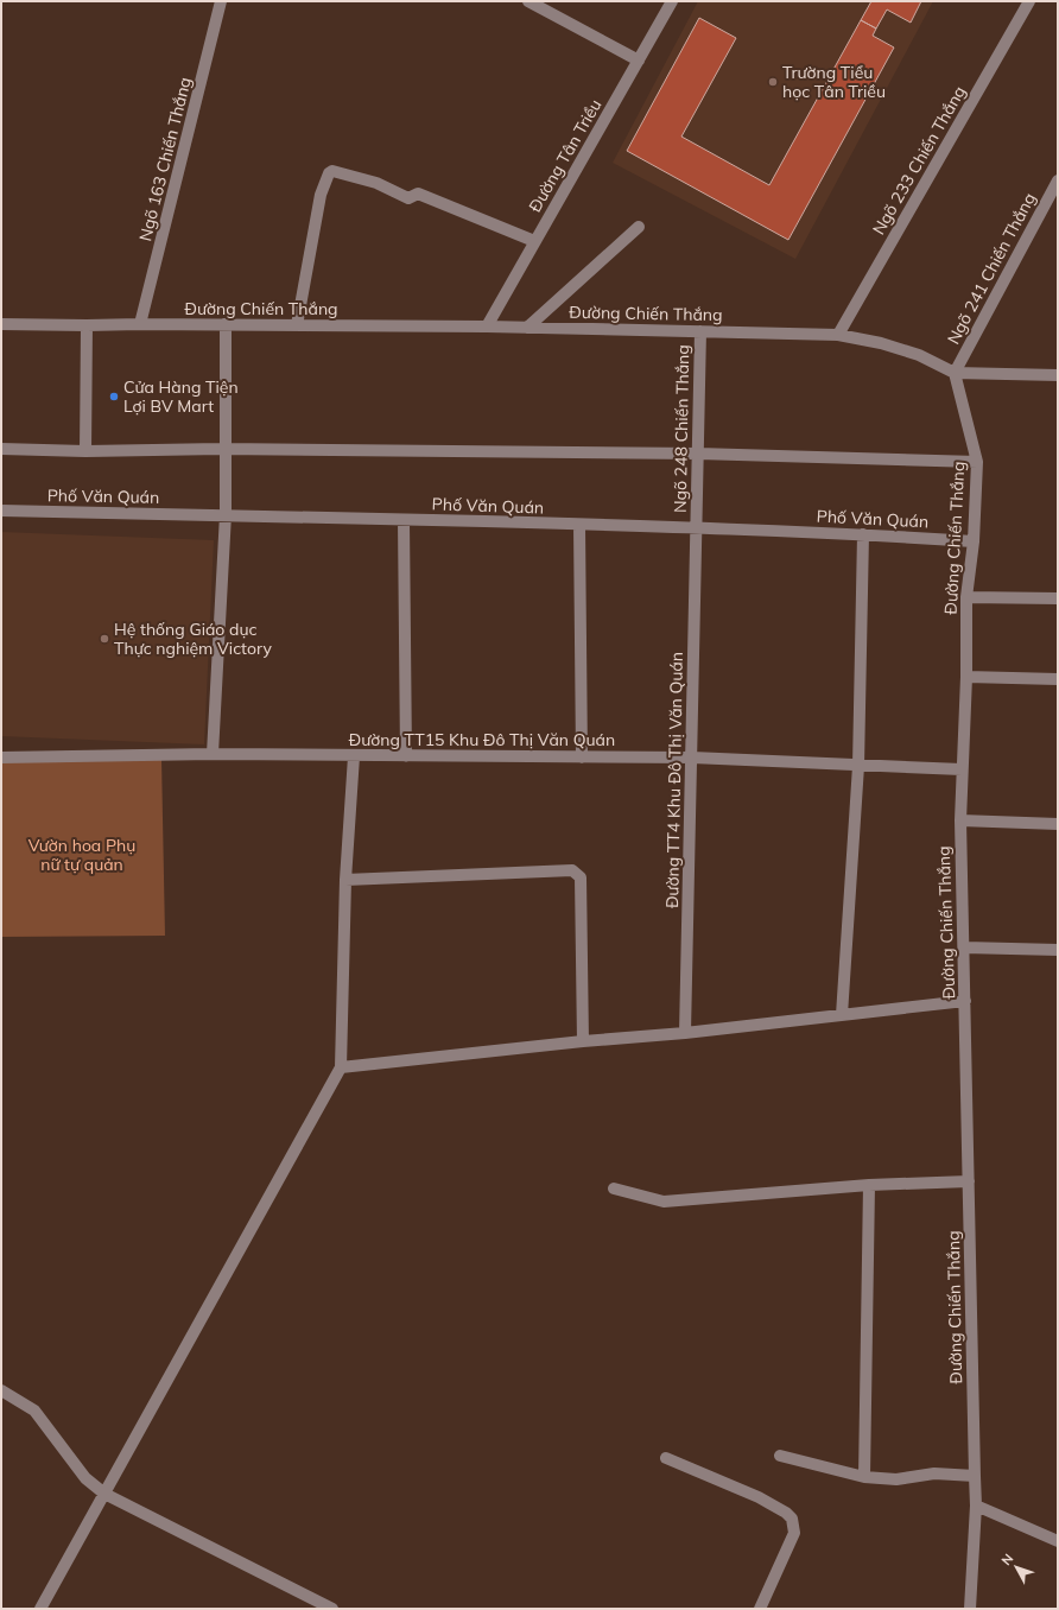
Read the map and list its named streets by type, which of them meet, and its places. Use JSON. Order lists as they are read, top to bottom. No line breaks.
{"streets":{"street":["Đường Tân Triều","Ngõ 163 Chiến Thắng","Ngõ 233 Chiến Thắng","Ngõ 241 Chiến Thắng","Đường Chiến Thắng","Ngõ 248 Chiến Thắng","Phố Văn Quán","Đường TT15 Khu Đô Thị Văn Quán","Đường TT4 Khu Đô Thị Văn Quán"]},"crossings":[["Đường Tân Triều","Đường Chiến Thắng"],["Ngõ 163 Chiến Thắng","Đường Chiến Thắng"],["Ngõ 233 Chiến Thắng","Đường Chiến Thắng"],["Ngõ 241 Chiến Thắng","Đường Chiến Thắng"],["Đường Chiến Thắng","Ngõ 248 Chiến Thắng"],["Đường Chiến Thắng","Phố Văn Quán"],["Đường Chiến Thắng","Đường TT15 Khu Đô Thị Văn Quán"],["Ngõ 248 Chiến Thắng","Phố Văn Quán"],["Ngõ 248 Chiến Thắng","Đường TT4 Khu Đô Thị Văn Quán"],["Phố Văn Quán","Đường TT4 Khu Đô Thị Văn Quán"],["Đường TT15 Khu Đô Thị Văn Quán","Đường TT4 Khu Đô Thị Văn Quán"]],"parks":["Vườn hoa Phụ nữ tự quản"],"places":["Trường Tiểu học Tân Triều","Cửa Hàng Tiện Lợi BV Mart","Hệ thống Giáo dục Thực nghiệm Victory"],"north":"top left"}
